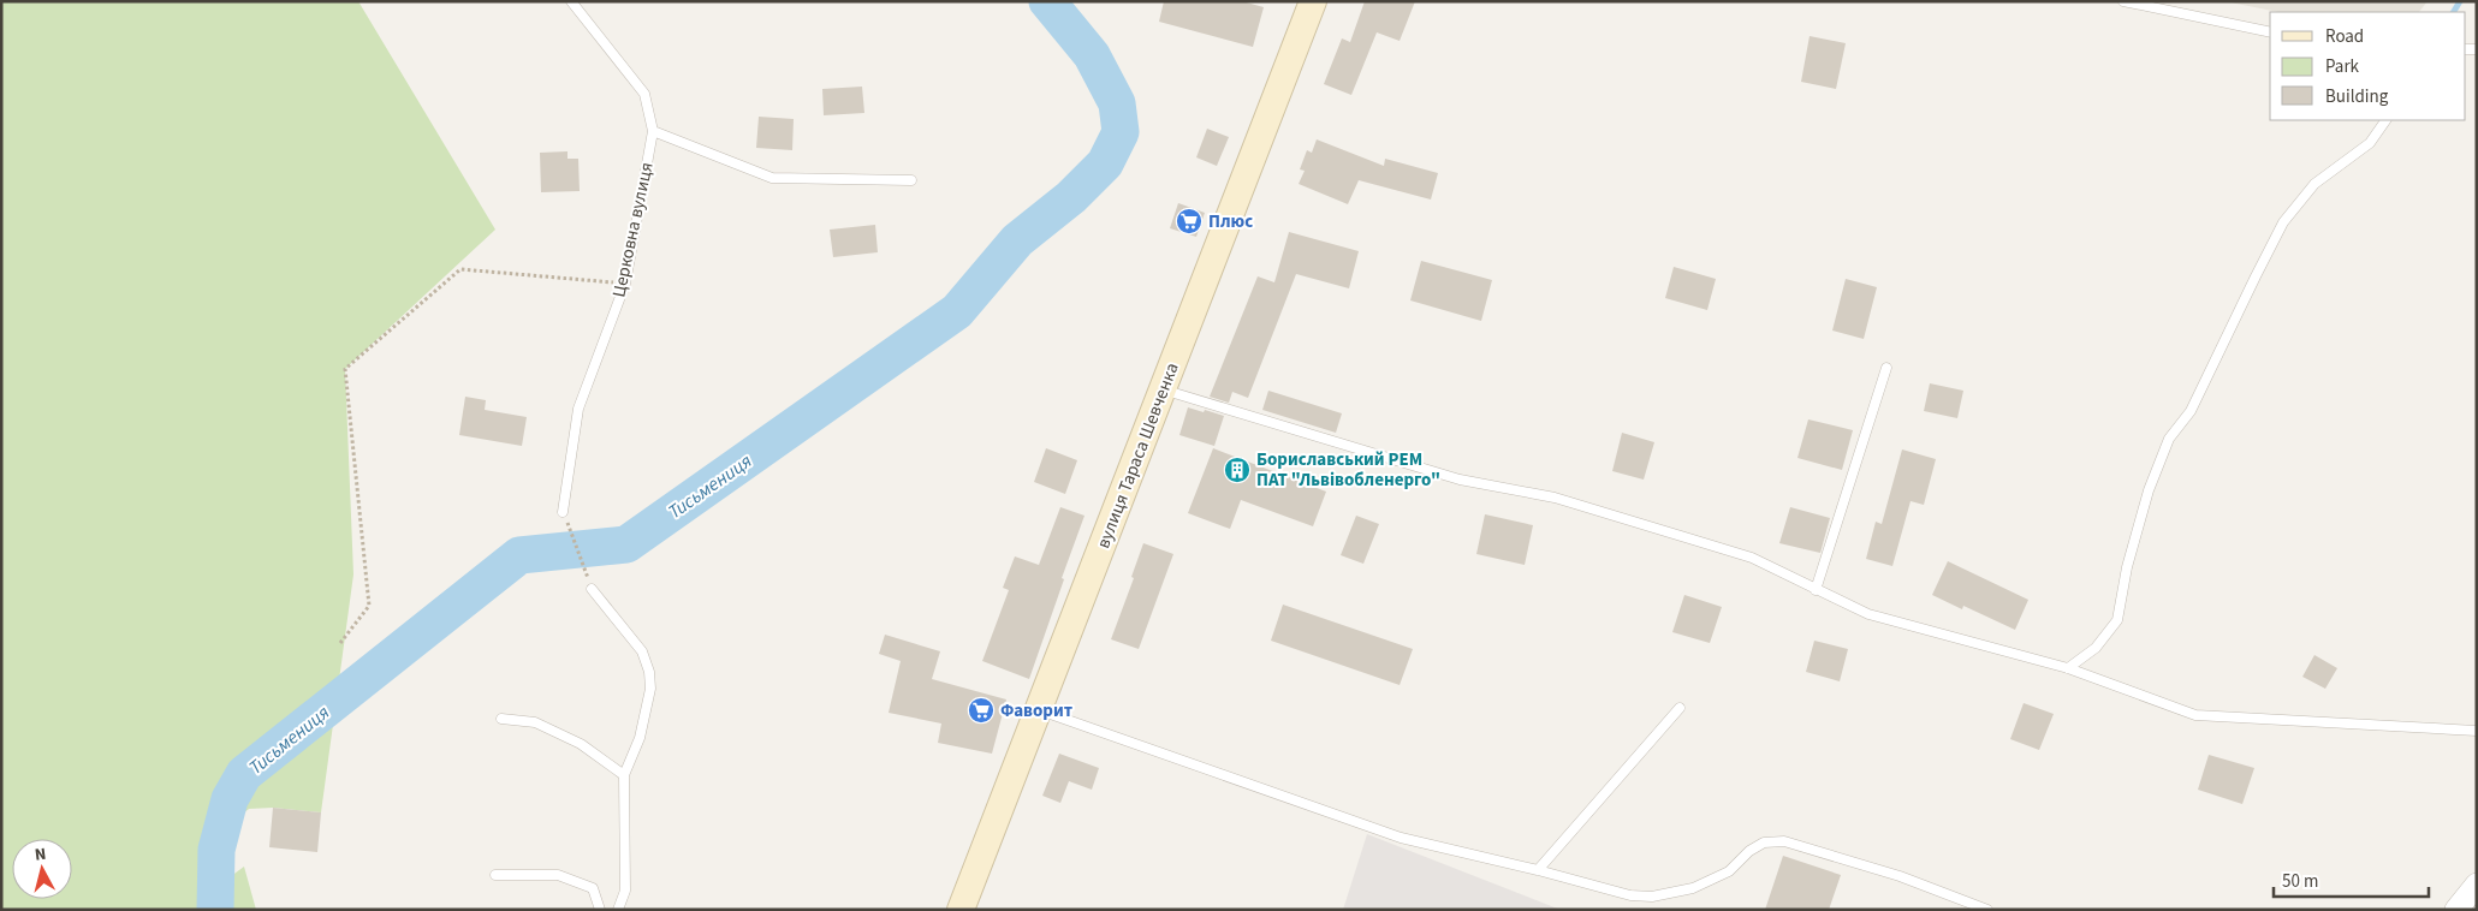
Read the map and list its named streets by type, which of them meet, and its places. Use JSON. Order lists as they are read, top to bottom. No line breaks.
{"streets":{"main road":["вулиця Тараса Шевченка"],"lane":["Церковна вулиця"]},"water":["Тисьмениця"],"places":{"supermarket":["Плюс","Фаворит"],"building":["Бориславський РЕМ ПАТ \"Львівобленерго\""]},"legend":["Road","Park","Building"],"scale_bar":"50 m","north":"top"}
